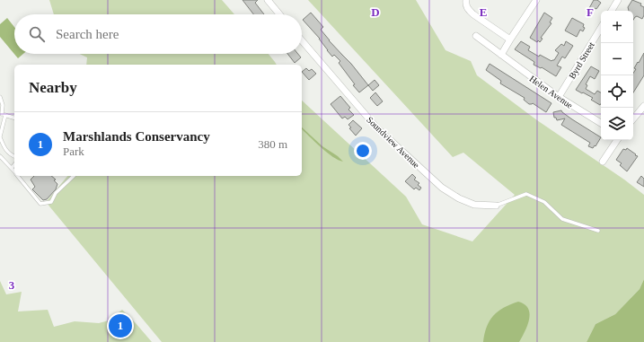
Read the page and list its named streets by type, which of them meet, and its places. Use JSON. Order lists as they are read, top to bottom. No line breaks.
{"streets":{"street":["Byrd Street","Helen Avenue","Soundview Avenue"]},"crossings":[["Byrd Street","Helen Avenue"]],"page":{"map_buttons":["+","−"],"search":"Search here","heading":"Nearby","list":[{"mark":"1","name":"Marshlands Conservancy","note":"Park","value":"380 m"}],"pins":"1"},"grid":{"columns":["D","E","F"],"rows":["3"]}}
